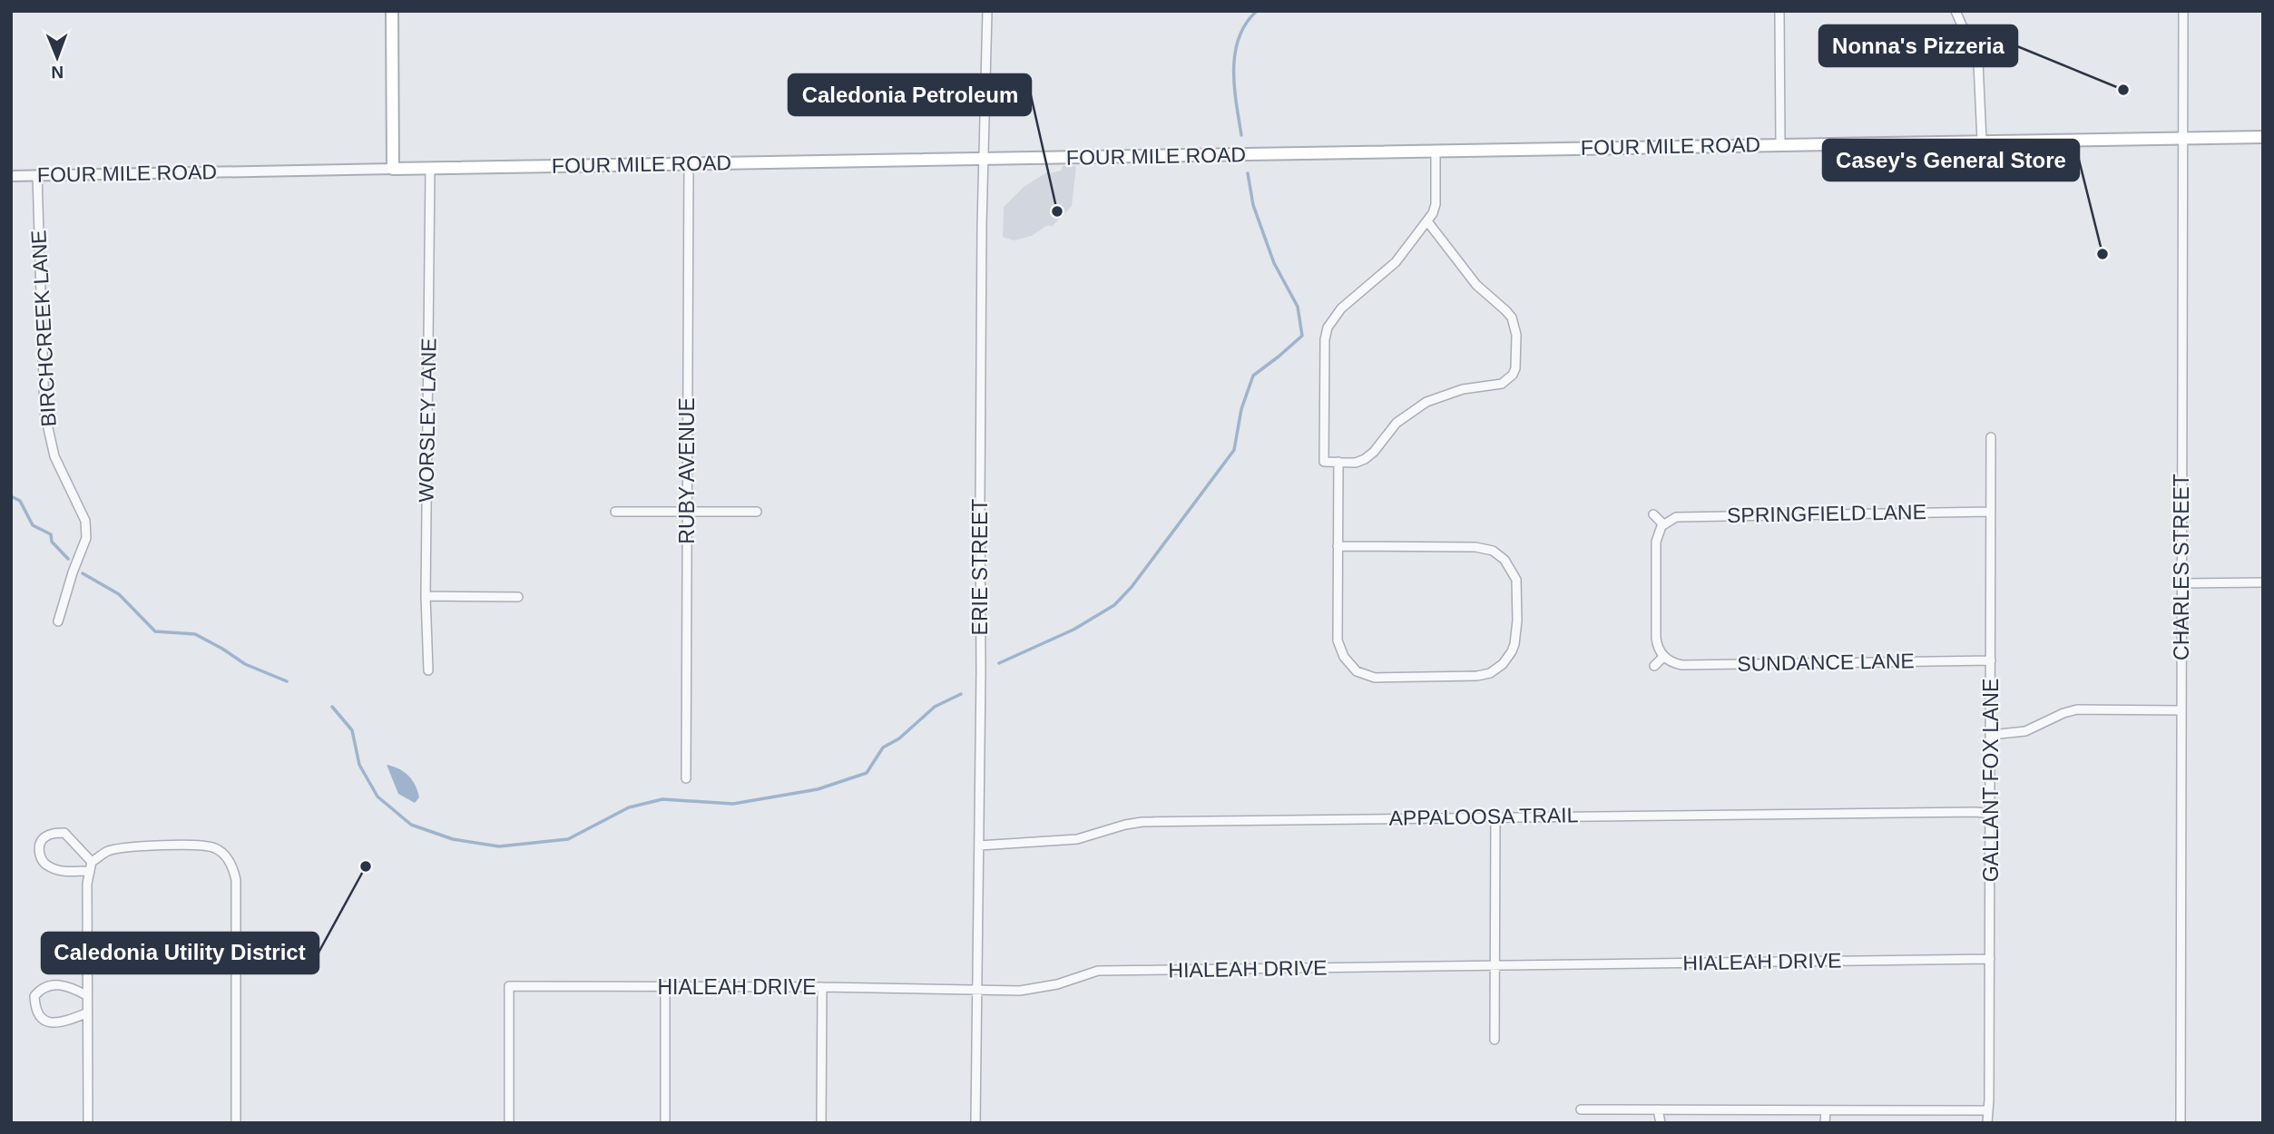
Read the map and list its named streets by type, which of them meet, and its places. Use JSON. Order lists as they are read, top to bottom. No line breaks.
{"streets":{"main road":["FOUR MILE ROAD"],"street":["BIRCHCREEK LANE","WORSLEY LANE","RUBY AVENUE","SPRINGFIELD LANE","ERIE STREET","CHARLES STREET","SUNDANCE LANE","GALLANT FOX LANE","APPALOOSA TRAIL","HIALEAH DRIVE"]},"crossings":[["FOUR MILE ROAD","BIRCHCREEK LANE"],["FOUR MILE ROAD","WORSLEY LANE"],["FOUR MILE ROAD","RUBY AVENUE"],["FOUR MILE ROAD","ERIE STREET"],["FOUR MILE ROAD","CHARLES STREET"],["SPRINGFIELD LANE","GALLANT FOX LANE"],["ERIE STREET","APPALOOSA TRAIL"],["ERIE STREET","HIALEAH DRIVE"],["SUNDANCE LANE","GALLANT FOX LANE"],["GALLANT FOX LANE","APPALOOSA TRAIL"],["GALLANT FOX LANE","HIALEAH DRIVE"]],"places":["Nonna's Pizzeria","Caledonia Petroleum","Casey's General Store","Caledonia Utility District"],"north":"bottom"}
